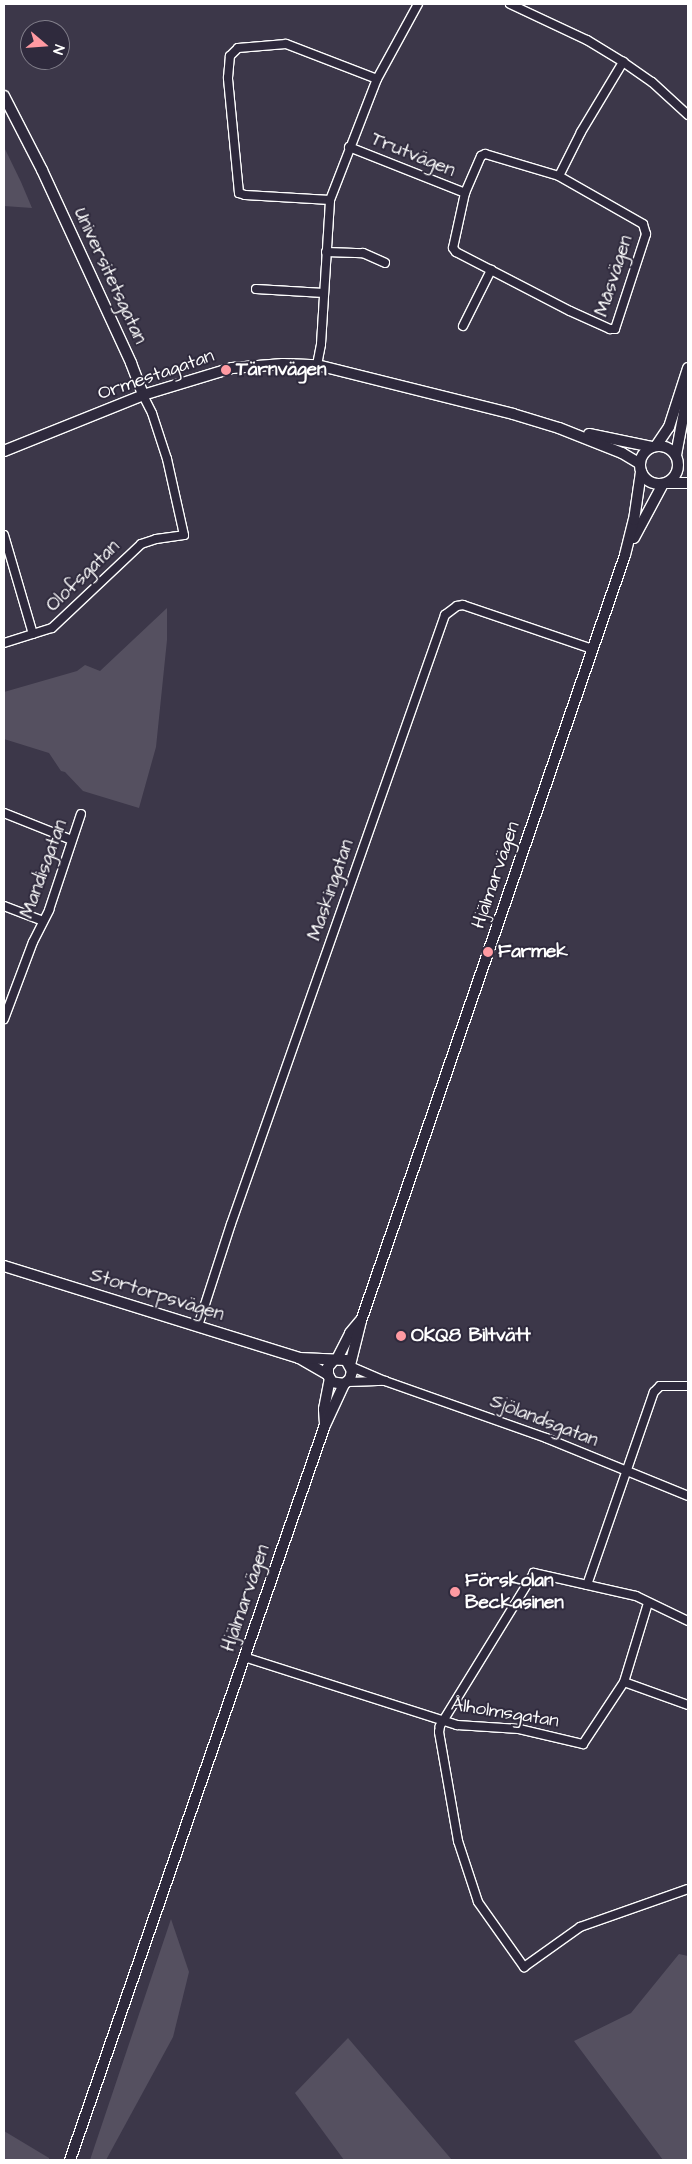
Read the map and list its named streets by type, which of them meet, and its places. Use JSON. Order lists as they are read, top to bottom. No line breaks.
{"streets":{"main road":["Universitetsgatan","Ormestagatan","Hjälmarvägen","Stortorpsvägen"],"street":["Trutvägen","Måsvägen","Olofsgatan","Mandisgatan","Maskingatan","Sjölandsgatan","Ålholmsgatan"]},"crossings":[["Trutvägen","Måsvägen"],["Universitetsgatan","Ormestagatan"],["Universitetsgatan","Olofsgatan"],["Ormestagatan","Hjälmarvägen"],["Hjälmarvägen","Maskingatan"],["Hjälmarvägen","Stortorpsvägen"],["Hjälmarvägen","Sjölandsgatan"],["Hjälmarvägen","Ålholmsgatan"],["Maskingatan","Stortorpsvägen"],["Stortorpsvägen","Sjölandsgatan"]],"places":["Tärnvägen","Farmek","OKQ8 Biltvätt","Förskolan Beckasinen"],"north":"right"}
